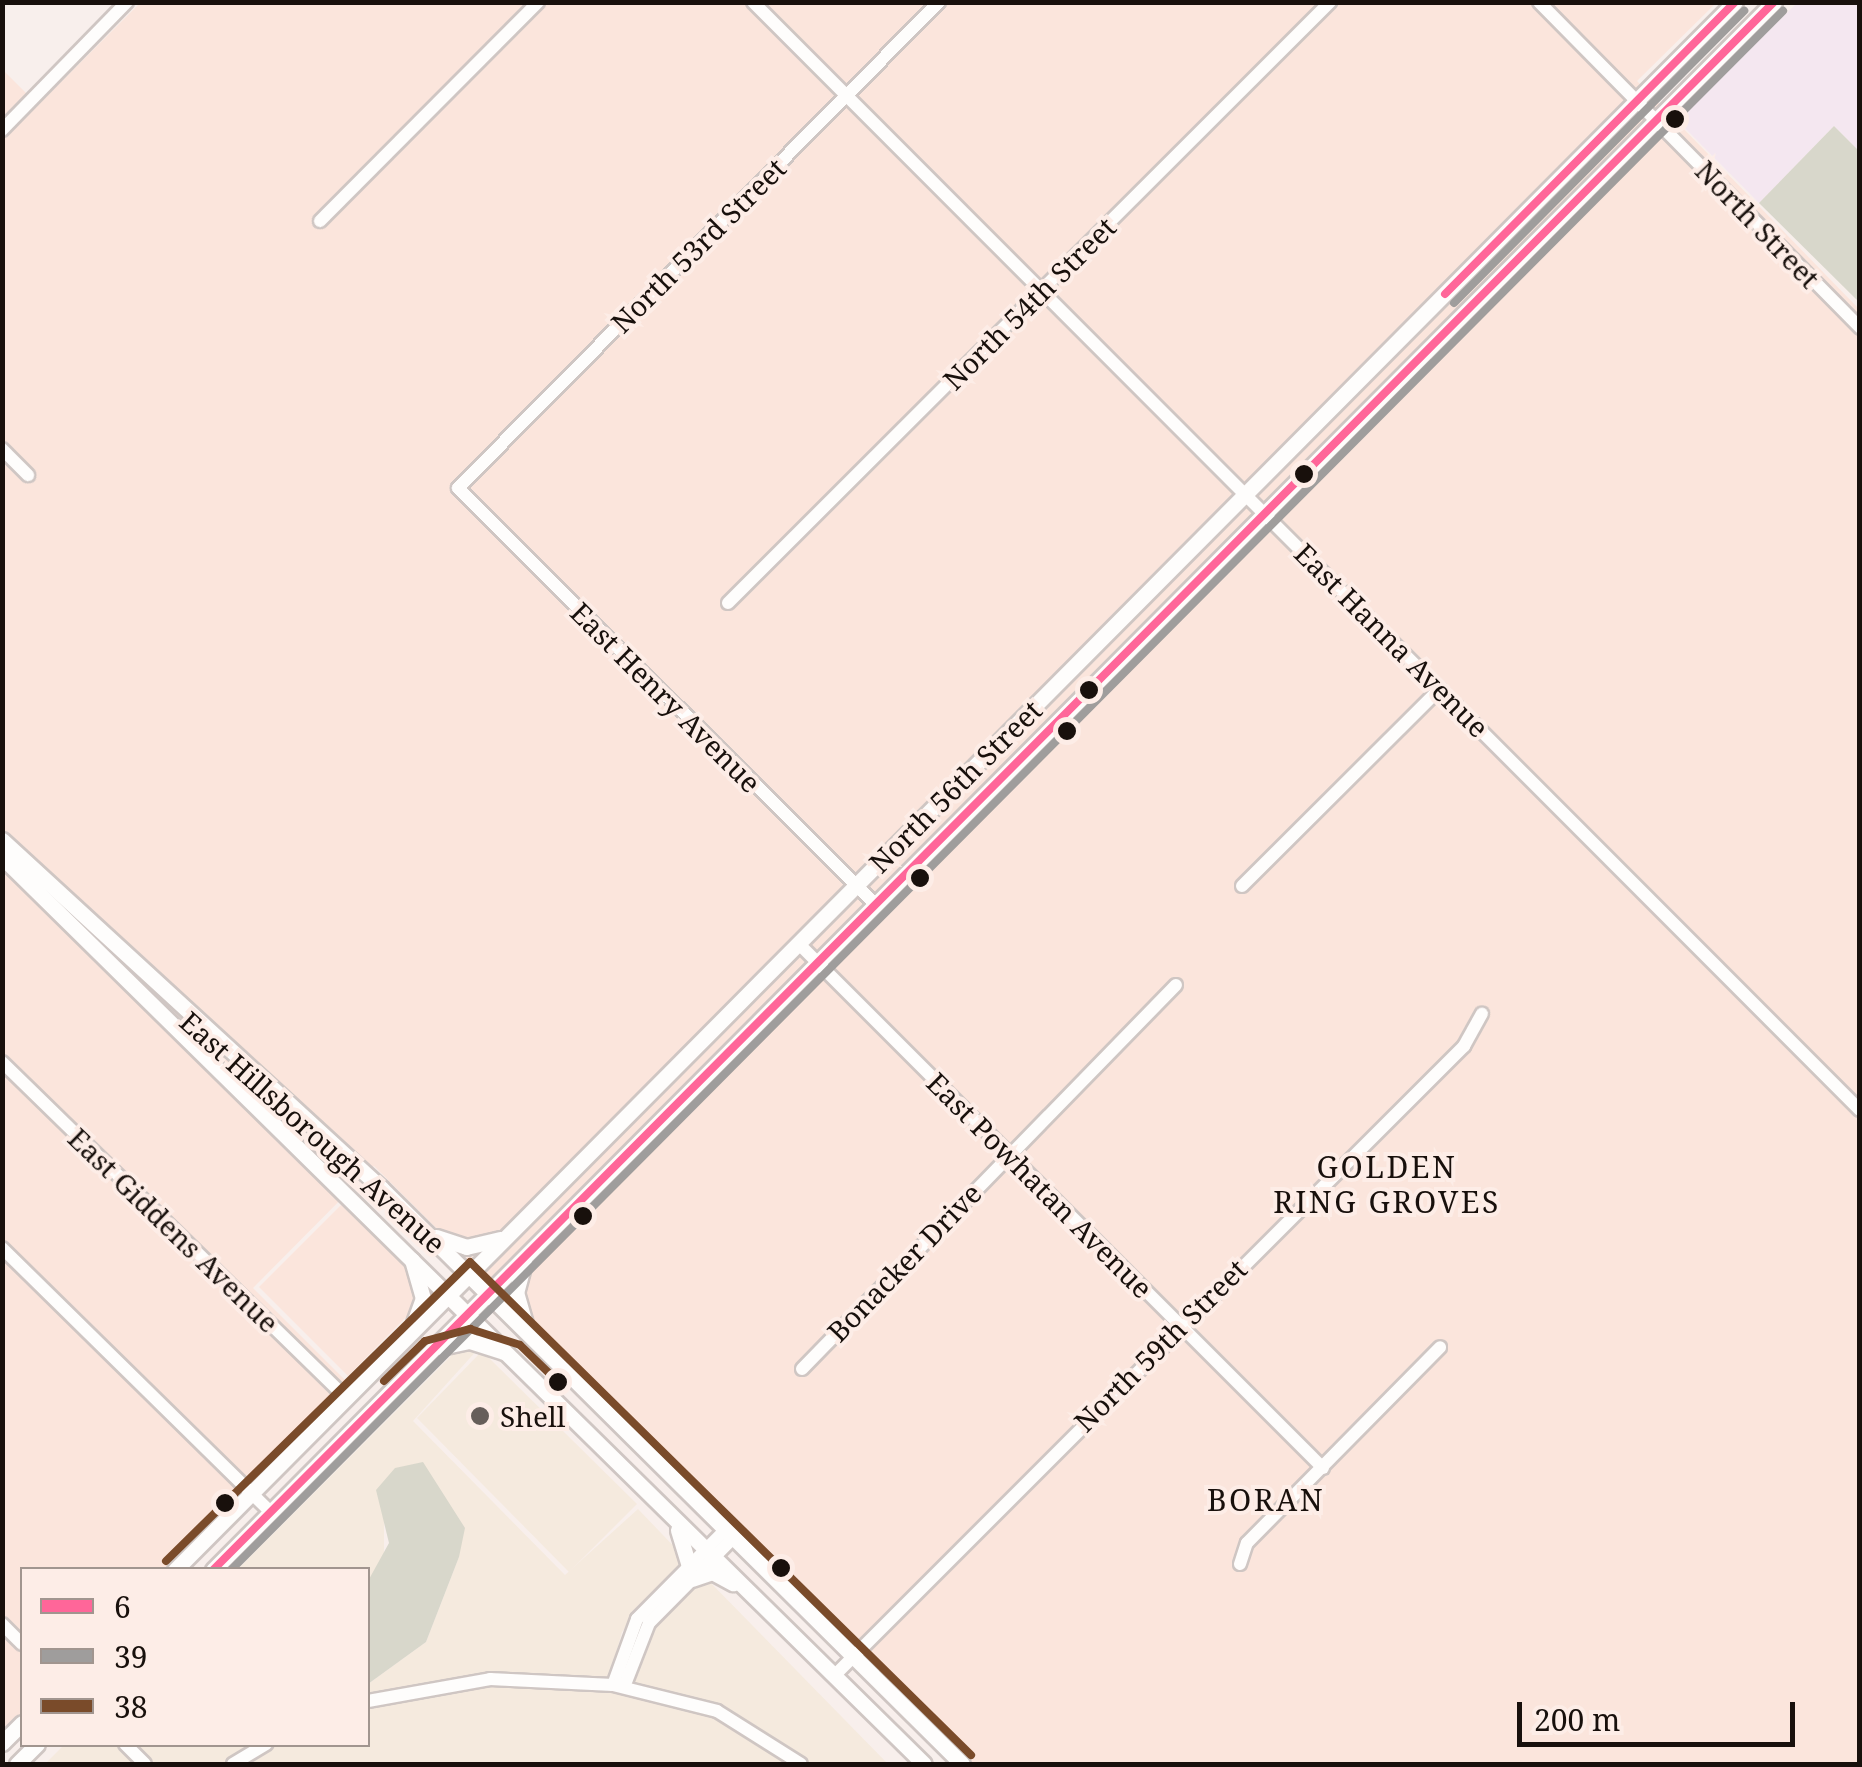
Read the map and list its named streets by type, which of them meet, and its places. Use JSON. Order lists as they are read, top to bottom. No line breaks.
{"streets":{"main road":["North 56th Street","East Hillsborough Avenue"],"street":["North Street","North 53rd Street","North 54th Street","East Hanna Avenue","East Henry Avenue","East Powhatan Avenue","East Giddens Avenue","Bonacker Drive","North 59th Street"]},"crossings":[["North Street","North 56th Street"],["North 53rd Street","East Hanna Avenue"],["North 53rd Street","East Henry Avenue"],["North 54th Street","East Hanna Avenue"],["East Hanna Avenue","North 56th Street"],["East Henry Avenue","North 56th Street"],["North 56th Street","East Hillsborough Avenue"],["North 56th Street","East Powhatan Avenue"],["North 56th Street","East Giddens Avenue"],["East Hillsborough Avenue","North 59th Street"],["East Powhatan Avenue","Bonacker Drive"],["East Powhatan Avenue","North 59th Street"]],"districts":["GOLDEN RING GROVES","BORAN"],"places":["Shell"],"lines":["transit line 6","transit line 39","transit line 38"],"legend":["6","39","38"],"scale_bar":"200 m"}
